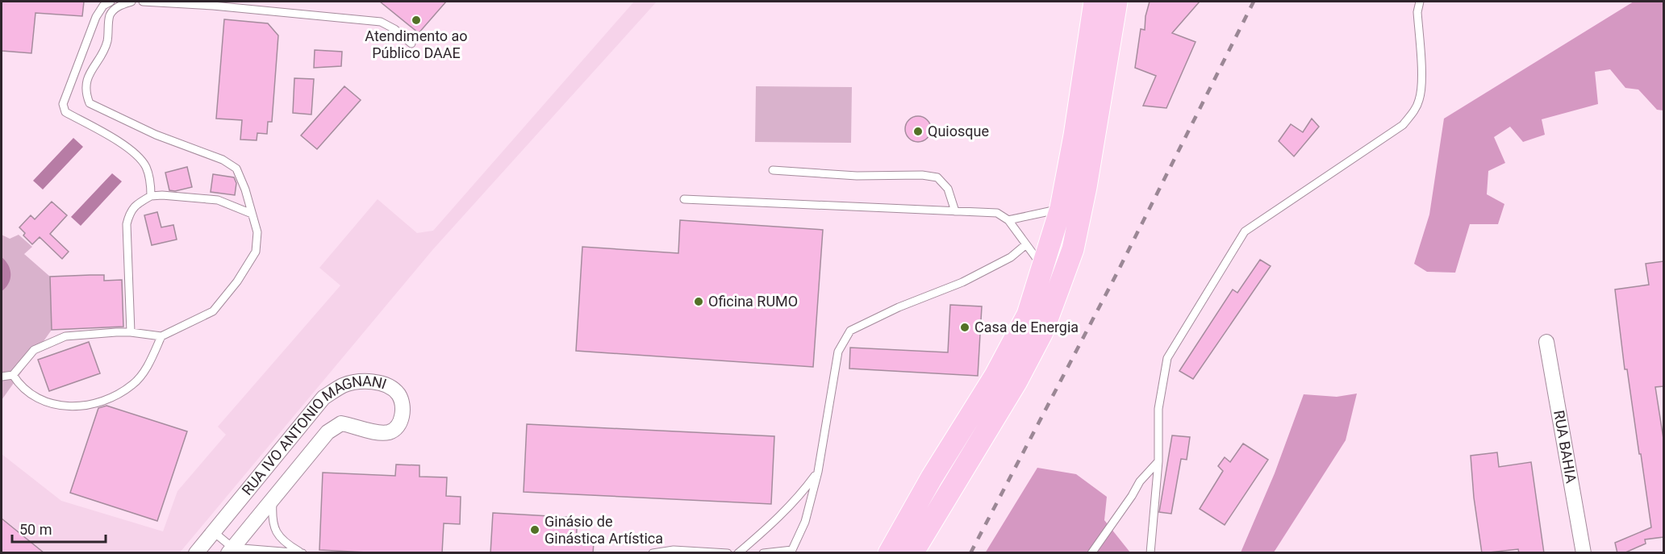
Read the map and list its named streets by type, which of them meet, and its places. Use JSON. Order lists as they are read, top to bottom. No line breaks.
{"streets":{"street":["RUA IVO ANTONIO MAGNANI","RUA BAHIA"]},"places":["Atendimento ao Público DAAE","Quiosque","Oficina RUMO","Casa de Energia","Ginásio de Ginástica Artística"],"scale_bar":"50 m"}
